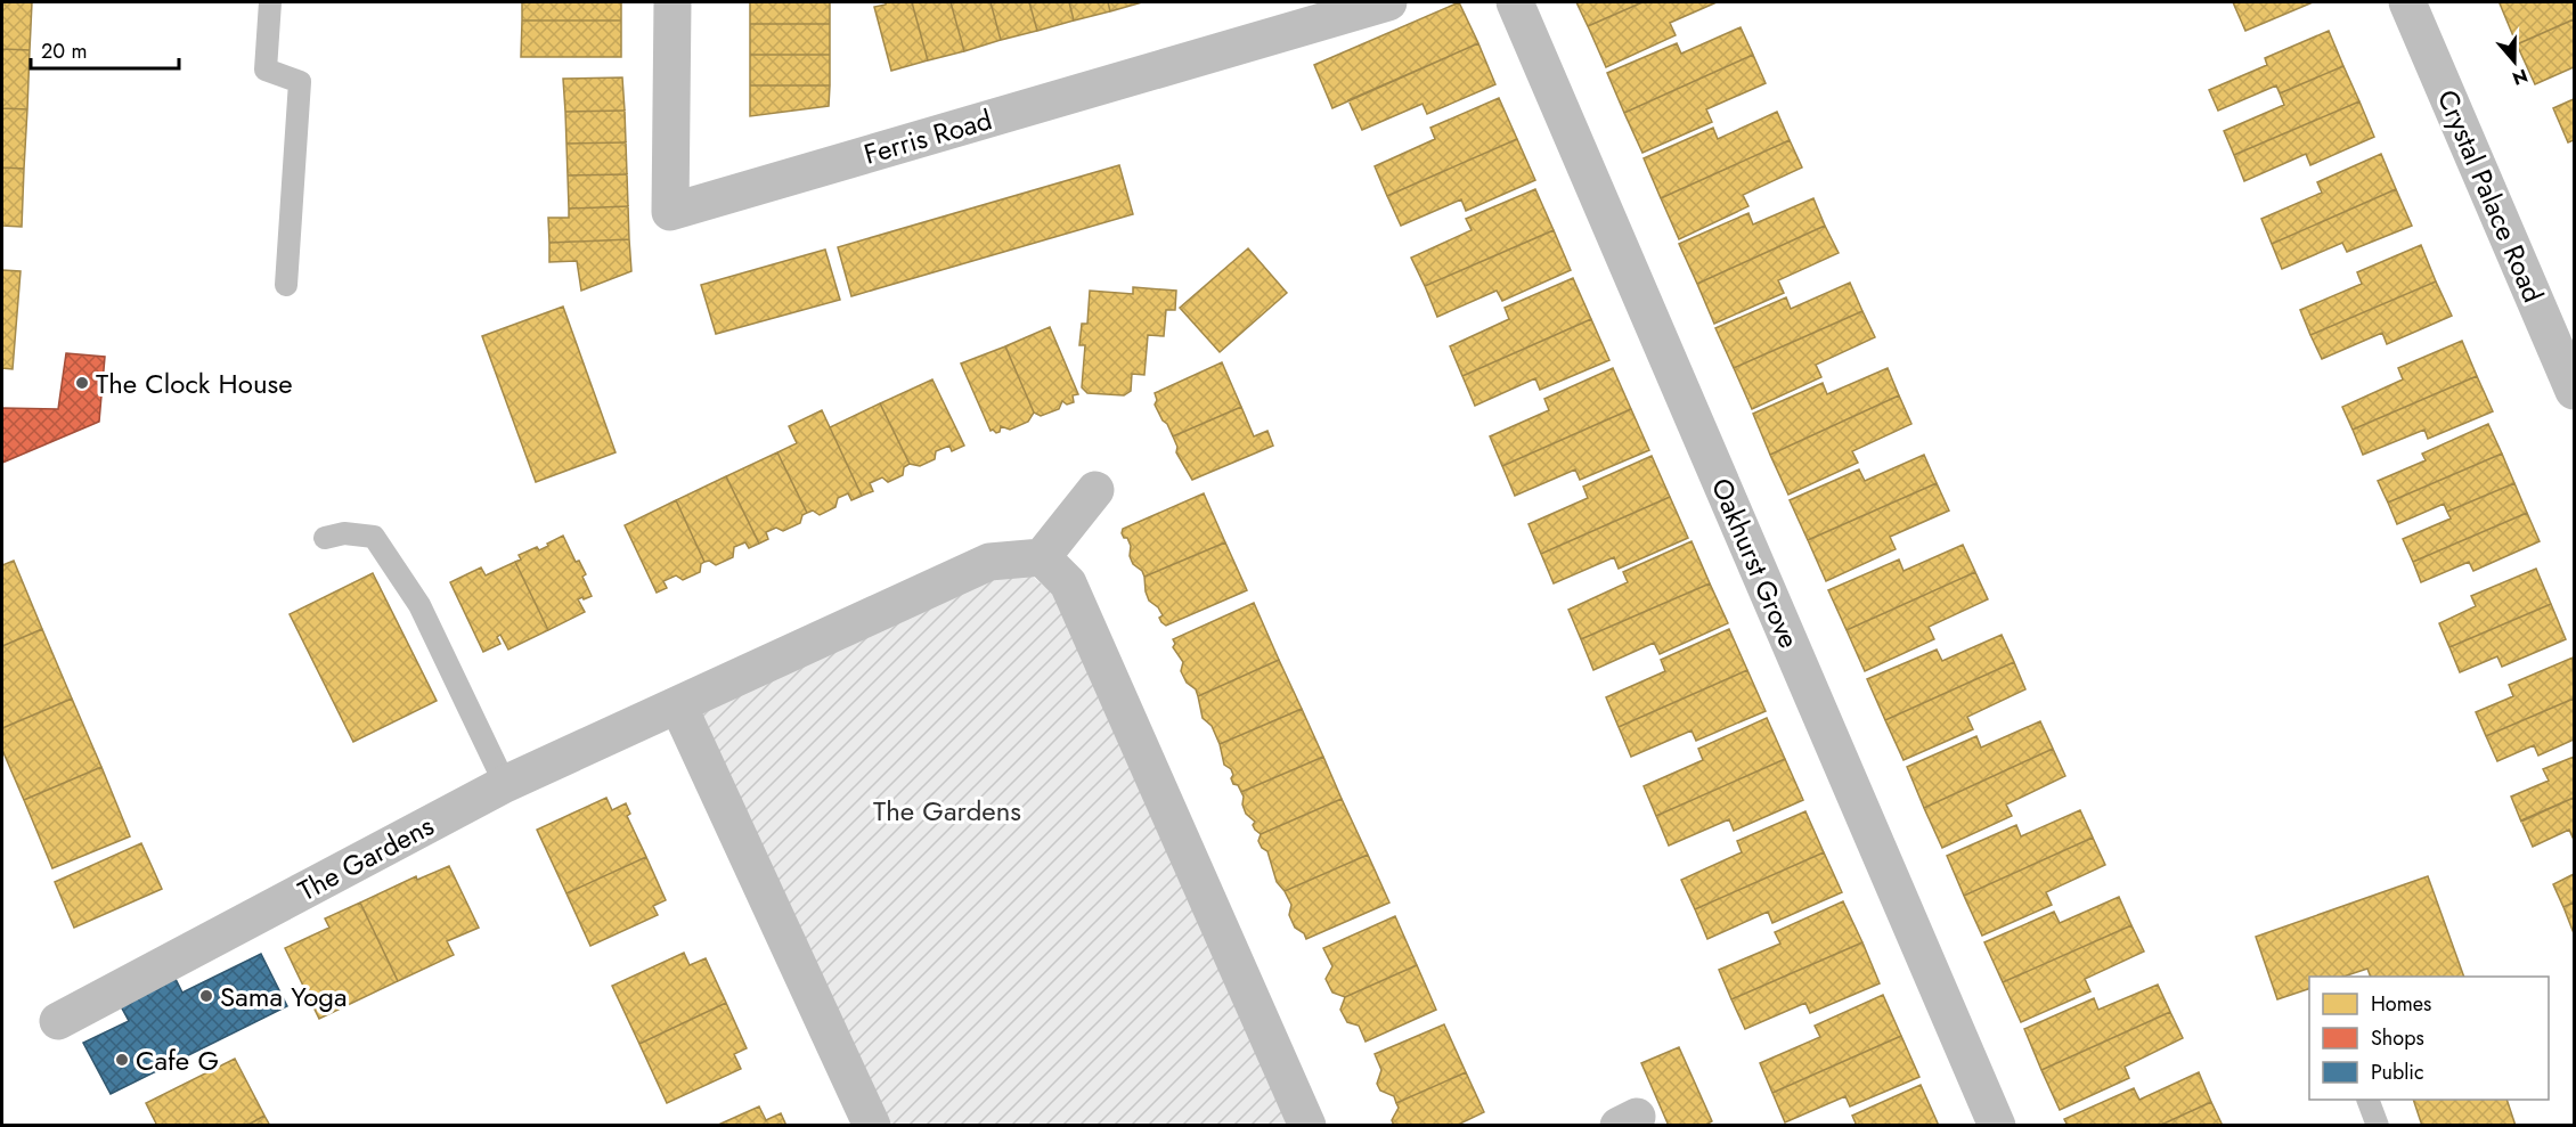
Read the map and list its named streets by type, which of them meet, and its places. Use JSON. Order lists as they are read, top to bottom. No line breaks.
{"streets":{"street":["Ferris Road","Crystal Palace Road","Oakhurst Grove","The Gardens"]},"parks":["The Gardens"],"places":["The Clock House","Sama Yoga","Cafe G"],"legend":["Homes","Shops","Public"],"scale_bar":"20 m","north":"bottom"}
